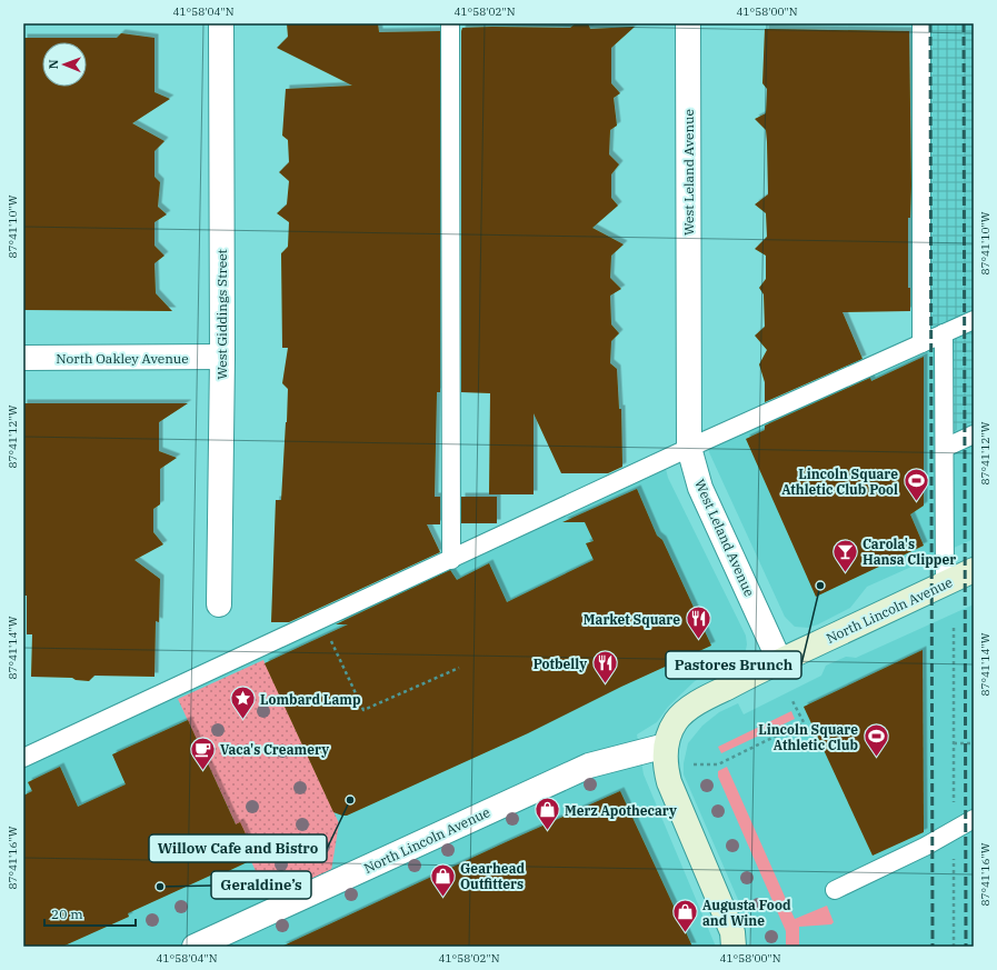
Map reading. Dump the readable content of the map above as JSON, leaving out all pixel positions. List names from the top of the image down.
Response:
{
  "streets": {
    "main road": ["North Lincoln Avenue"],
    "street": ["West Leland Avenue", "West Giddings Street", "North Oakley Avenue"]
  },
  "crossings": [
    ["West Leland Avenue", "North Lincoln Avenue"],
    ["West Giddings Street", "North Oakley Avenue"]
  ],
  "places": {
    "sports": ["Lincoln Square Athletic Club Pool", "Lincoln Square Athletic Club"],
    "bar": ["Carola's Hansa Clipper"],
    "other": ["Pastores Brunch", "Willow Cafe and Bistro", "Geraldine’s"],
    "restaurant": ["Market Square", "Potbelly"],
    "place": ["Lombard Lamp"],
    "cafe": ["Vaca's Creamery"],
    "shop": ["Merz Apothecary", "Gearhead Outfitters", "Augusta Food and Wine"]
  },
  "scale_bar": "20 m",
  "north": "left",
  "coordinates": [
    "41°58'04\"N",
    "41°58'02\"N",
    "41°58'00\"N",
    "87°41'10\"W",
    "87°41'12\"W",
    "87°41'14\"W",
    "87°41'16\"W"
  ]
}
